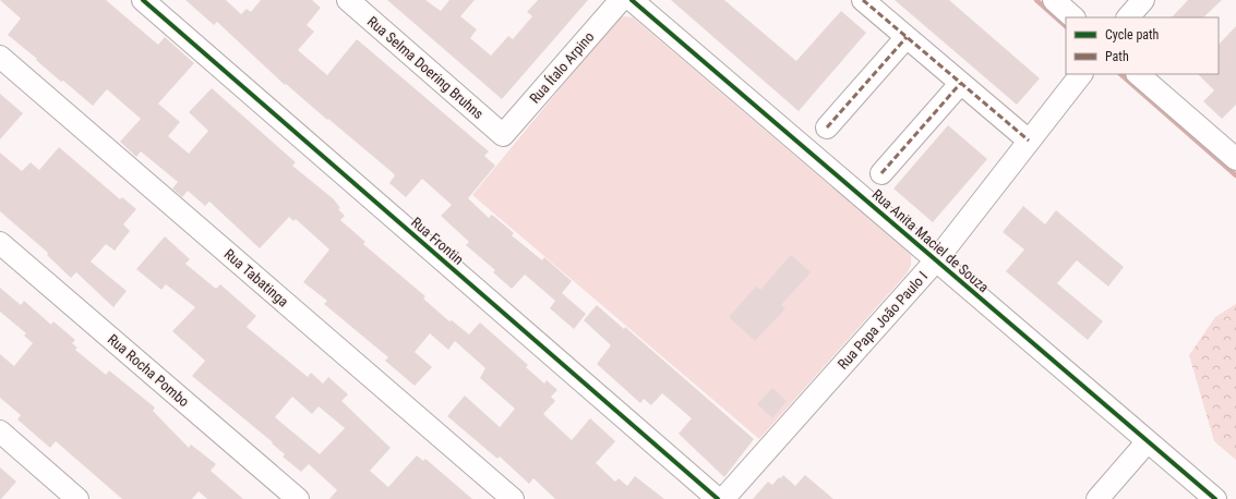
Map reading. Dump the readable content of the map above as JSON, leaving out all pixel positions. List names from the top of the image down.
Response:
{
  "streets": {
    "street": [
      "Rua Selma Doering Bruhns",
      "Rua Ítalo Arpino",
      "Rua Frontin",
      "Rua Anita Maciel de Souza",
      "Rua Tabatinga",
      "Rua Papa João Paulo I",
      "Rua Rocha Pombo"
    ]
  },
  "crossings": [
    ["Rua Selma Doering Bruhns", "Rua Ítalo Arpino"],
    ["Rua Anita Maciel de Souza", "Rua Papa João Paulo I"]
  ],
  "legend": ["Cycle path", "Path"]
}
